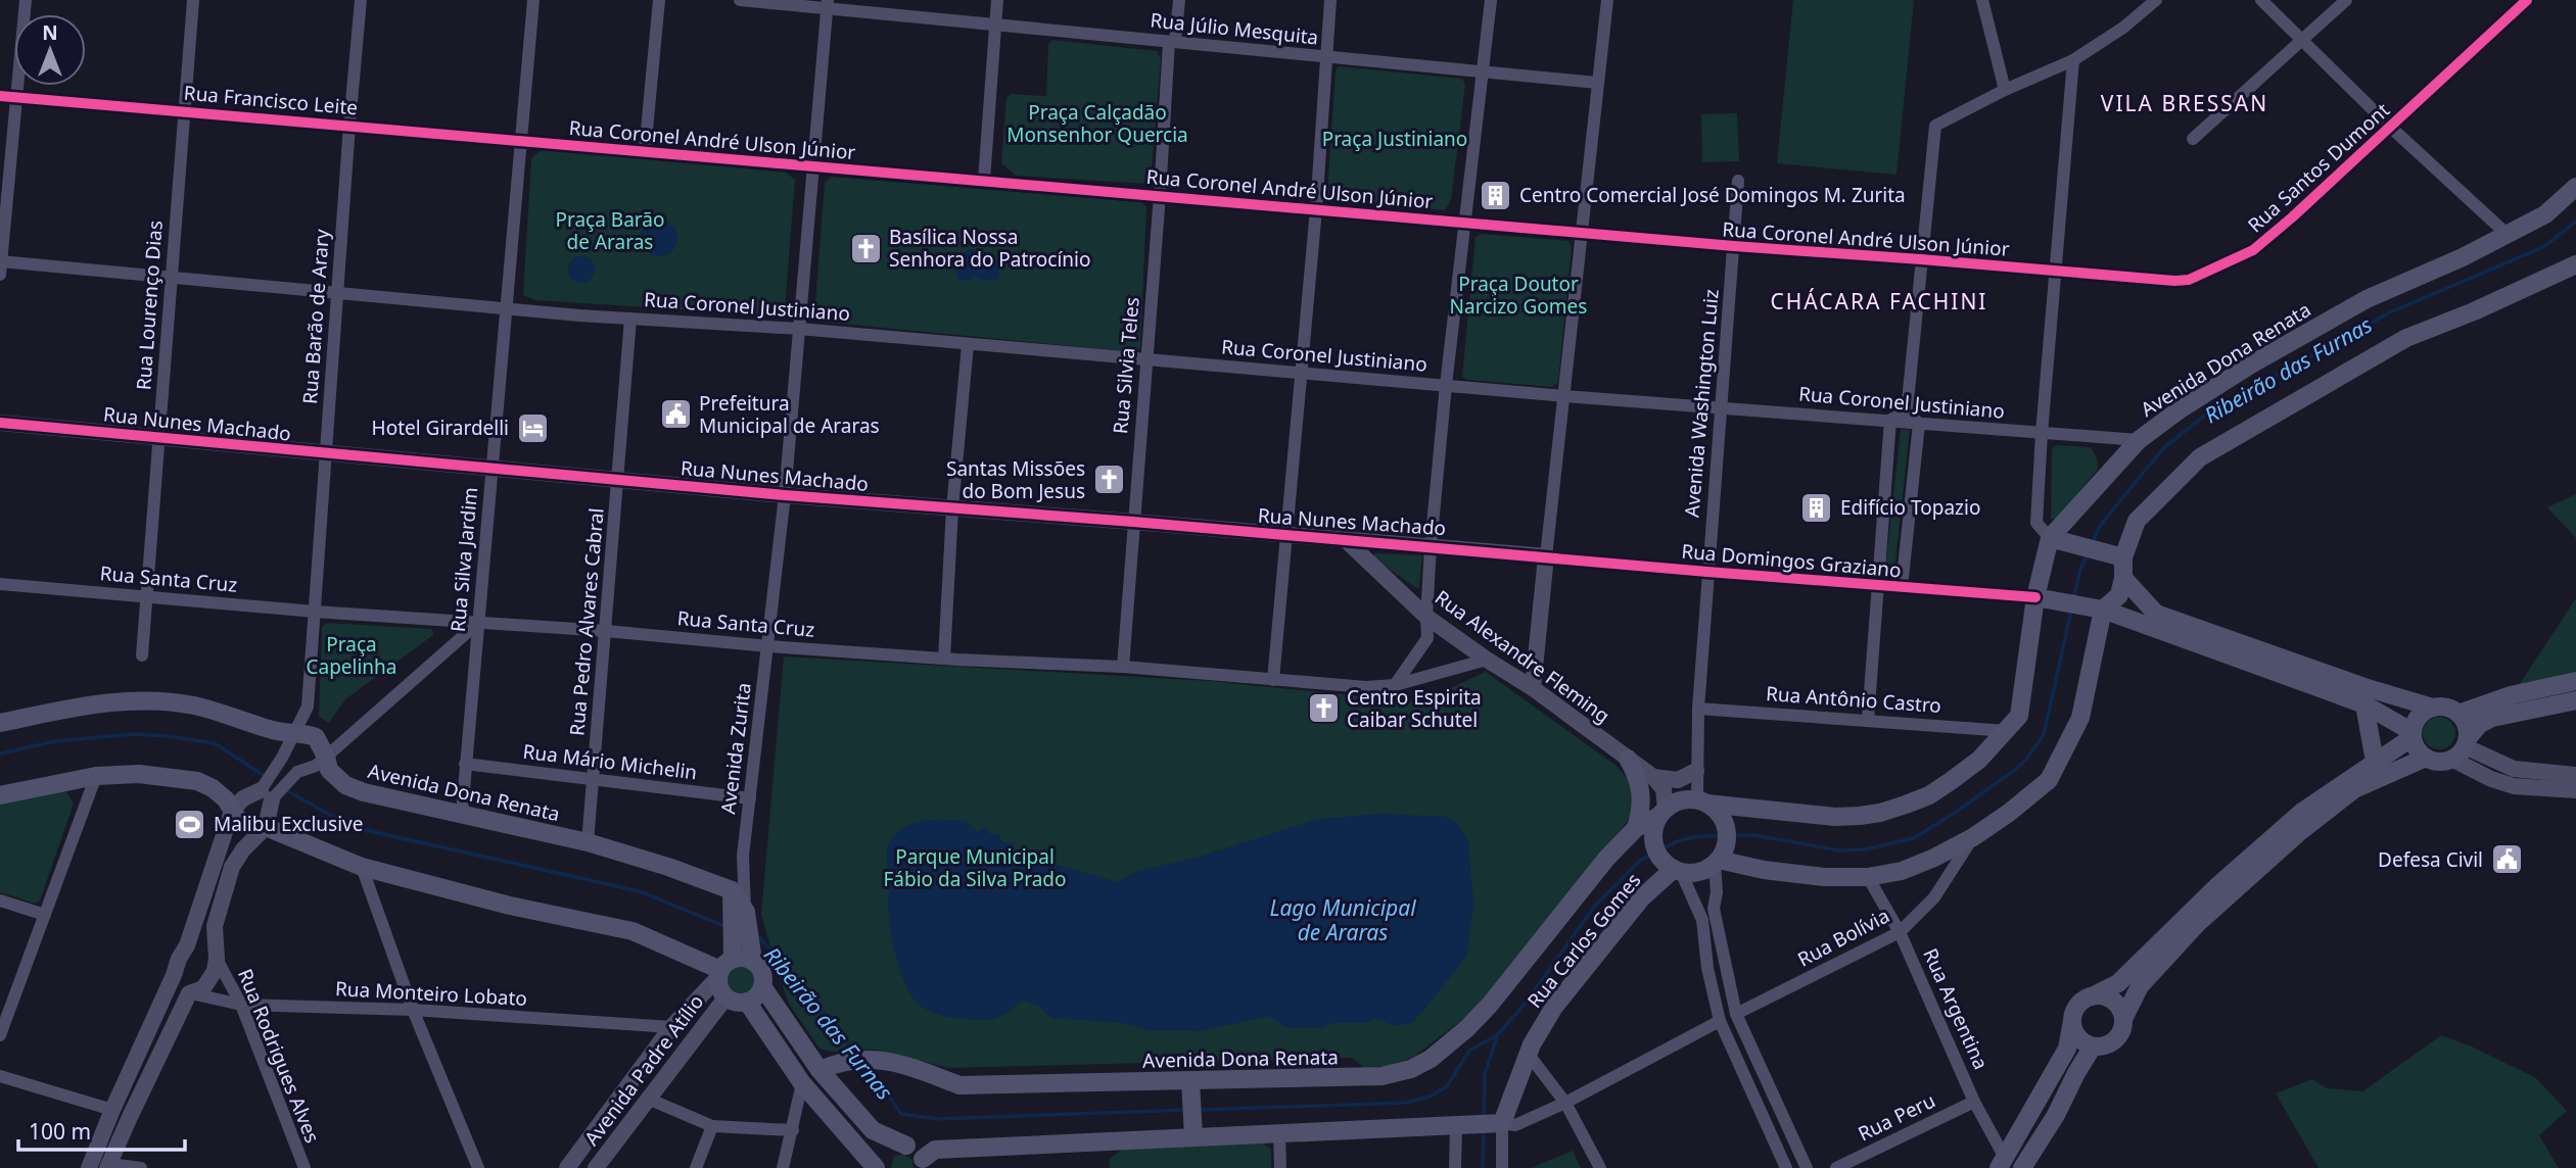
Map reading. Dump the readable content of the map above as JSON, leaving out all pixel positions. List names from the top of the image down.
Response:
{
  "streets": {
    "main road": ["Avenida Dona Renata", "Rua Domingos Graziano", "Rua Carlos Gomes"],
    "street": [
      "Rua Júlio Mesquita",
      "Rua Francisco Leite",
      "Rua Coronel André Ulson Júnior",
      "Rua Santos Dumont",
      "Rua Lourenço Dias",
      "Rua Coronel Justiniano",
      "Rua Barão de Arary",
      "Rua Silvia Teles",
      "Avenida Washington Luiz",
      "Rua Nunes Machado",
      "Rua Silva Jardim",
      "Rua Santa Cruz",
      "Rua Pedro Alvares Cabral",
      "Rua Alexandre Fleming",
      "Rua Antônio Castro",
      "Avenida Zurita",
      "Rua Mário Michelin",
      "Rua Bolívia",
      "Rua Monteiro Lobato",
      "Rua Argentina",
      "Rua Rodrigues Alves",
      "Avenida Padre Atílio",
      "Rua Peru"
    ]
  },
  "crossings": [
    ["Rua Júlio Mesquita", "Rua Silvia Teles"],
    ["Rua Júlio Mesquita", "Avenida Zurita"],
    ["Rua Francisco Leite", "Rua Coronel André Ulson Júnior"],
    ["Rua Francisco Leite", "Rua Lourenço Dias"],
    ["Rua Francisco Leite", "Rua Barão de Arary"],
    ["Rua Coronel André Ulson Júnior", "Rua Santos Dumont"],
    ["Rua Coronel André Ulson Júnior", "Rua Silvia Teles"],
    ["Rua Coronel André Ulson Júnior", "Avenida Washington Luiz"],
    ["Rua Coronel André Ulson Júnior", "Avenida Zurita"],
    ["Rua Lourenço Dias", "Rua Coronel Justiniano"],
    ["Rua Lourenço Dias", "Rua Nunes Machado"],
    ["Rua Lourenço Dias", "Rua Santa Cruz"],
    ["Rua Coronel Justiniano", "Rua Barão de Arary"],
    ["Rua Coronel Justiniano", "Avenida Dona Renata"],
    ["Rua Coronel Justiniano", "Rua Silvia Teles"],
    ["Rua Coronel Justiniano", "Avenida Washington Luiz"],
    ["Rua Coronel Justiniano", "Rua Silva Jardim"],
    ["Rua Coronel Justiniano", "Rua Pedro Alvares Cabral"],
    ["Rua Coronel Justiniano", "Avenida Zurita"],
    ["Rua Barão de Arary", "Avenida Dona Renata"],
    ["Rua Barão de Arary", "Rua Nunes Machado"],
    ["Rua Barão de Arary", "Rua Santa Cruz"],
    ["Avenida Dona Renata", "Avenida Washington Luiz"],
    ["Avenida Dona Renata", "Rua Silva Jardim"],
    ["Avenida Dona Renata", "Rua Domingos Graziano"],
    ["Avenida Dona Renata", "Rua Pedro Alvares Cabral"],
    ["Avenida Dona Renata", "Rua Antônio Castro"],
    ["Avenida Dona Renata", "Avenida Zurita"],
    ["Avenida Dona Renata", "Rua Carlos Gomes"],
    ["Rua Silvia Teles", "Rua Nunes Machado"],
    ["Rua Silvia Teles", "Rua Santa Cruz"],
    ["Avenida Washington Luiz", "Rua Domingos Graziano"],
    ["Avenida Washington Luiz", "Rua Antônio Castro"],
    ["Avenida Washington Luiz", "Rua Carlos Gomes"],
    ["Rua Nunes Machado", "Rua Silva Jardim"],
    ["Rua Nunes Machado", "Rua Domingos Graziano"],
    ["Rua Nunes Machado", "Rua Pedro Alvares Cabral"],
    ["Rua Nunes Machado", "Rua Alexandre Fleming"],
    ["Rua Nunes Machado", "Avenida Zurita"],
    ["Rua Silva Jardim", "Rua Santa Cruz"],
    ["Rua Silva Jardim", "Rua Mário Michelin"],
    ["Rua Santa Cruz", "Rua Pedro Alvares Cabral"],
    ["Rua Santa Cruz", "Rua Alexandre Fleming"],
    ["Rua Santa Cruz", "Avenida Zurita"],
    ["Rua Pedro Alvares Cabral", "Rua Mário Michelin"],
    ["Avenida Zurita", "Rua Mário Michelin"],
    ["Rua Bolívia", "Rua Argentina"],
    ["Rua Monteiro Lobato", "Rua Rodrigues Alves"],
    ["Rua Monteiro Lobato", "Avenida Padre Atílio"],
    ["Rua Argentina", "Rua Peru"]
  ],
  "districts": ["VILA BRESSAN", "CHÁCARA FACHINI"],
  "water": ["Ribeirão das Furnas", "Lago Municipal de Araras"],
  "parks": [
    "Praça Calçadão Monsenhor Quercia",
    "Praça Justiniano",
    "Praça Barão de Araras",
    "Praça Doutor Narcizo Gomes",
    "Praça Capelinha",
    "Parque Municipal Fábio da Silva Prado"
  ],
  "places": {
    "building": ["Centro Comercial José Domingos M. Zurita", "Edifício Topazio"],
    "church": ["Basílica Nossa Senhora do Patrocínio", "Santas Missões do Bom Jesus", "Centro Espirita Caibar Schutel"],
    "public building": ["Prefeitura Municipal de Araras", "Defesa Civil"],
    "hotel": ["Hotel Girardelli"],
    "sports": ["Malibu Exclusive"]
  },
  "scale_bar": "100 m",
  "north": "top"
}
